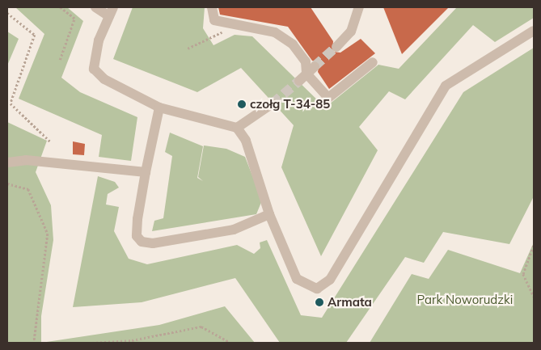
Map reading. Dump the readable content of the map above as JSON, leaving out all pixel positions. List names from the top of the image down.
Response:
{
  "parks": ["Park Noworudzki"],
  "places": ["czołg T-34-85", "Armata"]
}
